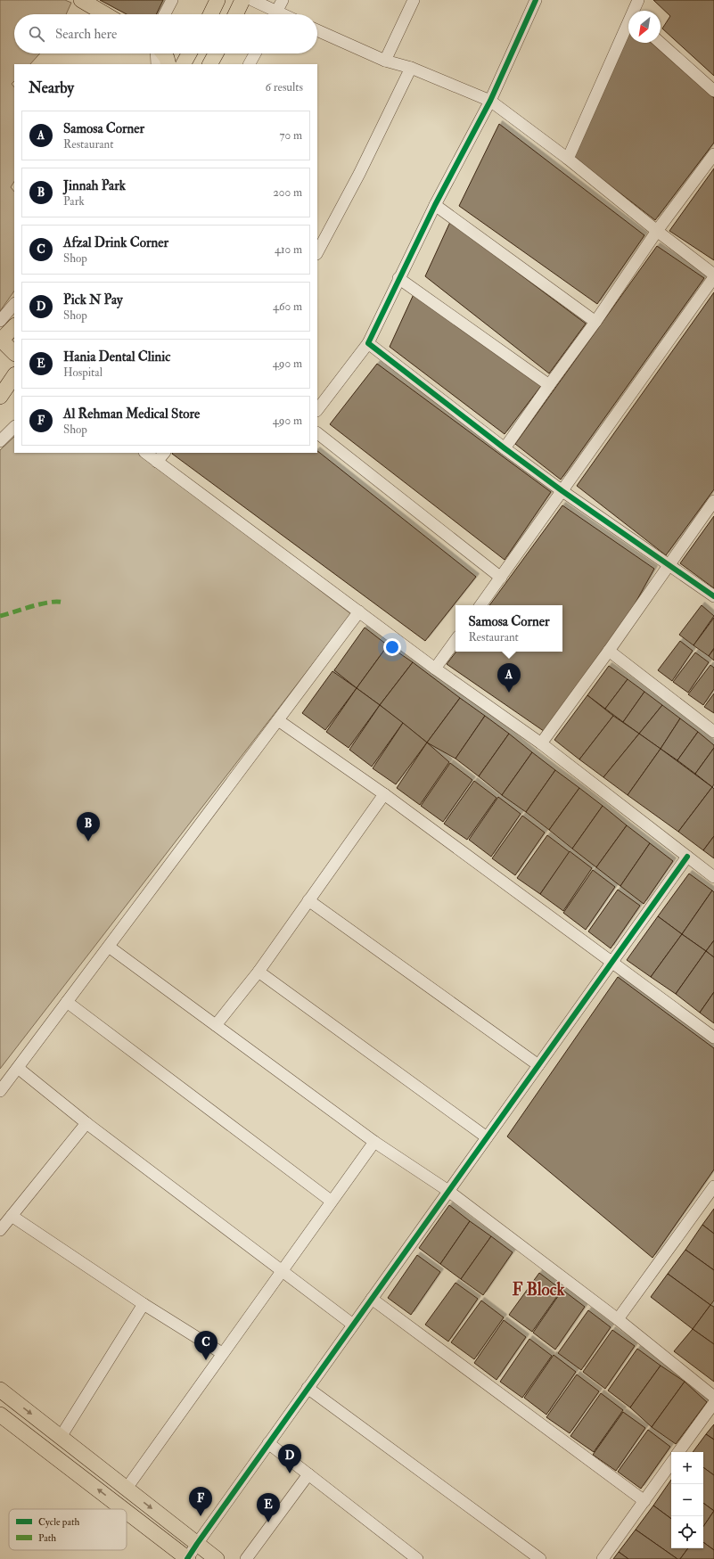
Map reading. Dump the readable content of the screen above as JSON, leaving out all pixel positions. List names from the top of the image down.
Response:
{
  "districts": ["F Block"],
  "legend": ["Cycle path", "Path"],
  "north": "bottom left",
  "page": {
    "search": "Search here",
    "heading": ["Nearby", "6 results"],
    "list": [
      {
        "mark": "A",
        "name": "Samosa Corner",
        "note": "Restaurant",
        "value": "70 m"
      },
      {
        "mark": "B",
        "name": "Jinnah Park",
        "note": "Park",
        "value": "200 m"
      },
      {
        "mark": "C",
        "name": "Afzal Drink Corner",
        "note": "Shop",
        "value": "410 m"
      },
      {
        "mark": "D",
        "name": "Pick N Pay",
        "note": "Shop",
        "value": "460 m"
      },
      {
        "mark": "E",
        "name": "Hania Dental Clinic",
        "note": "Hospital",
        "value": "490 m"
      },
      {
        "mark": "F",
        "name": "Al Rehman Medical Store",
        "note": "Shop",
        "value": "490 m"
      }
    ],
    "popup": ["Samosa Corner", "Restaurant"],
    "pins": [
      "A",
      "B",
      "C",
      "D",
      "F",
      "E"
    ],
    "map_buttons": ["+", "−"]
  }
}
